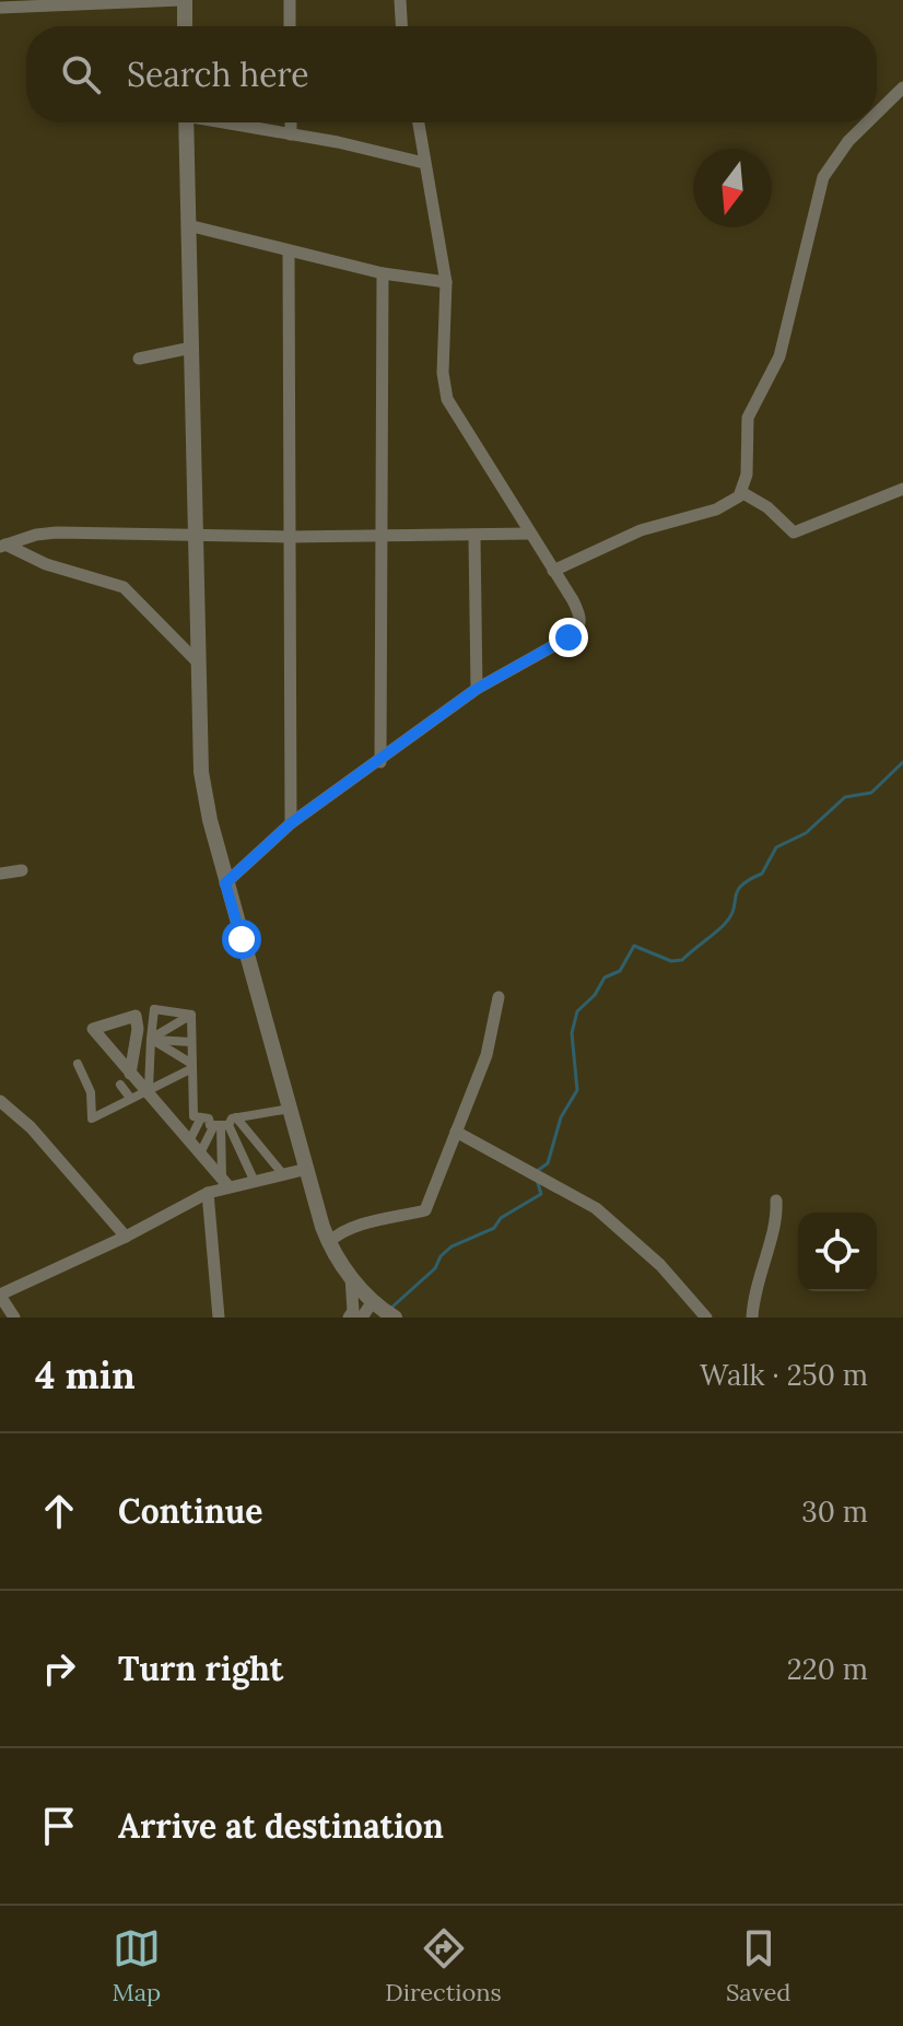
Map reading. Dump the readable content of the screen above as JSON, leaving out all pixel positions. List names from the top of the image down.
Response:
{
  "north": "bottom",
  "page": {
    "search": "Search here",
    "heading": ["4 min", "Walk · 250 m"],
    "list": [
      ["Continue", "30 m"],
      ["Turn right", "220 m"],
      "Arrive at destination"
    ],
    "nav": ["Map", "Directions", "Saved"]
  }
}
